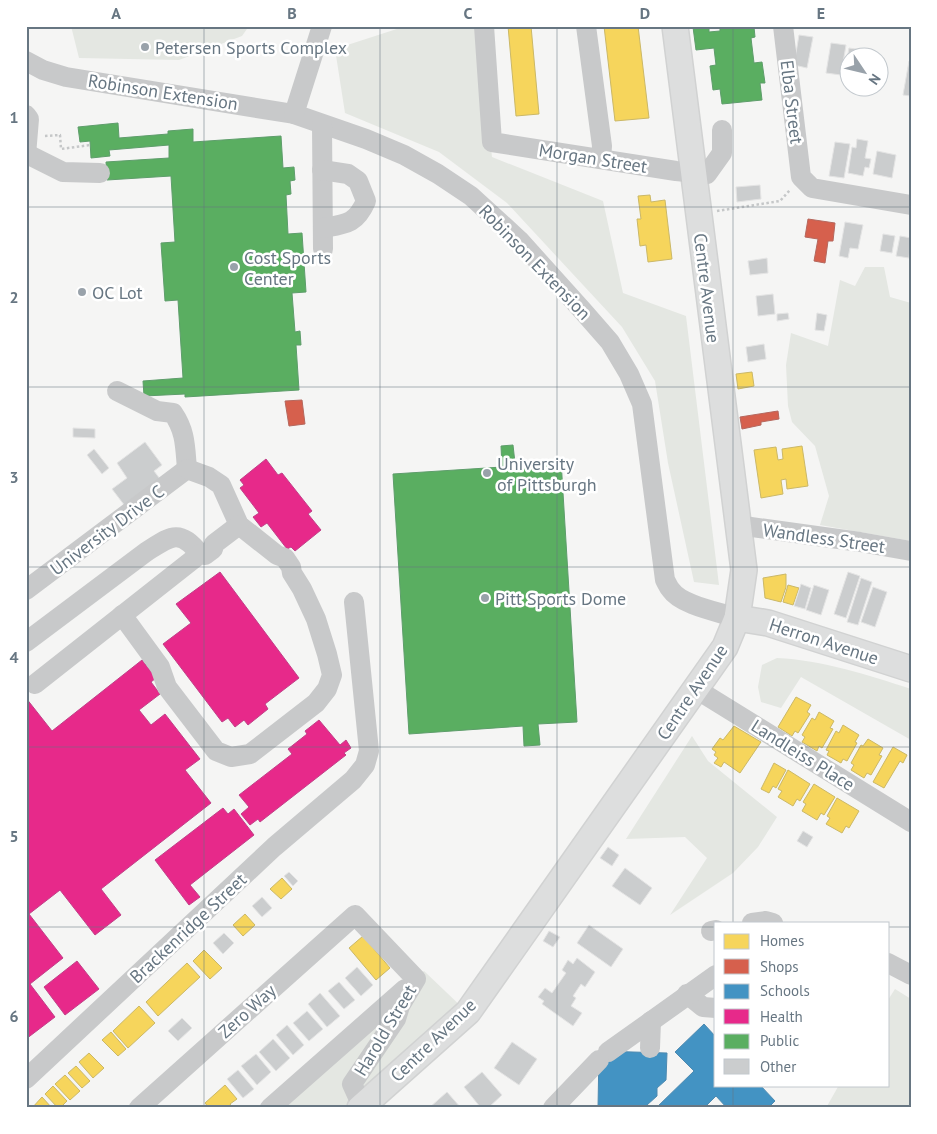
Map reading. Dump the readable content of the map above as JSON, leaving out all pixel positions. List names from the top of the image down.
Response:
{
  "streets": {
    "main road": ["Centre Avenue", "Herron Avenue"],
    "street": [
      "Robinson Extension",
      "Elba Street",
      "Morgan Street",
      "University Drive C",
      "Wandless Street",
      "Landleiss Place",
      "Brackenridge Street",
      "Zero Way",
      "Harold Street"
    ]
  },
  "crossings": [
    ["Robinson Extension", "Centre Avenue"],
    ["Robinson Extension", "Herron Avenue"],
    ["Morgan Street", "Centre Avenue"],
    ["Centre Avenue", "Wandless Street"],
    ["Centre Avenue", "Herron Avenue"],
    ["Centre Avenue", "Landleiss Place"],
    ["Centre Avenue", "Harold Street"],
    ["Zero Way", "Harold Street"]
  ],
  "places": [
    "Petersen Sports Complex",
    "Cost Sports Center",
    "OC Lot",
    "University of Pittsburgh",
    "Pitt Sports Dome"
  ],
  "legend": [
    "Homes",
    "Shops",
    "Schools",
    "Health",
    "Public",
    "Other"
  ],
  "north": "bottom right",
  "grid": {
    "columns": [
      "A",
      "B",
      "C",
      "D",
      "E"
    ],
    "rows": [
      "1",
      "2",
      "3",
      "4",
      "5",
      "6"
    ]
  }
}
